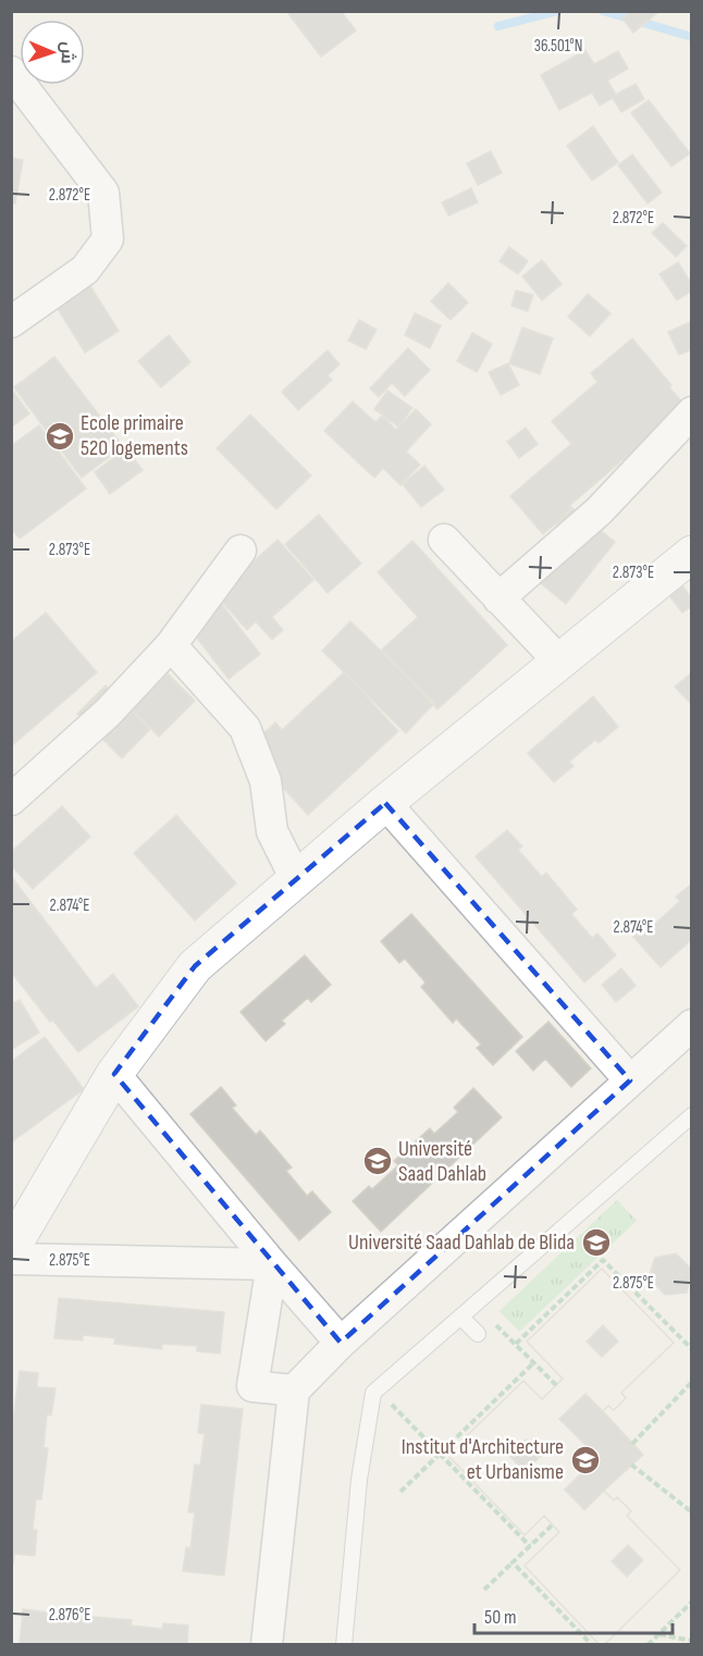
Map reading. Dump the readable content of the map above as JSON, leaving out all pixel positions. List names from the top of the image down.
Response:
{
  "places": {
    "school or university": [
      "Ecole primaire 520 logements",
      "Université Saad Dahlab",
      "Université Saad Dahlab de Blida",
      "Institut d'Architecture et Urbanisme"
    ]
  },
  "scale_bar": "50 m",
  "north": "right",
  "coordinates": [
    "36.501°N",
    "2.872°E",
    "2.873°E",
    "2.874°E",
    "2.875°E",
    "2.876°E"
  ]
}
